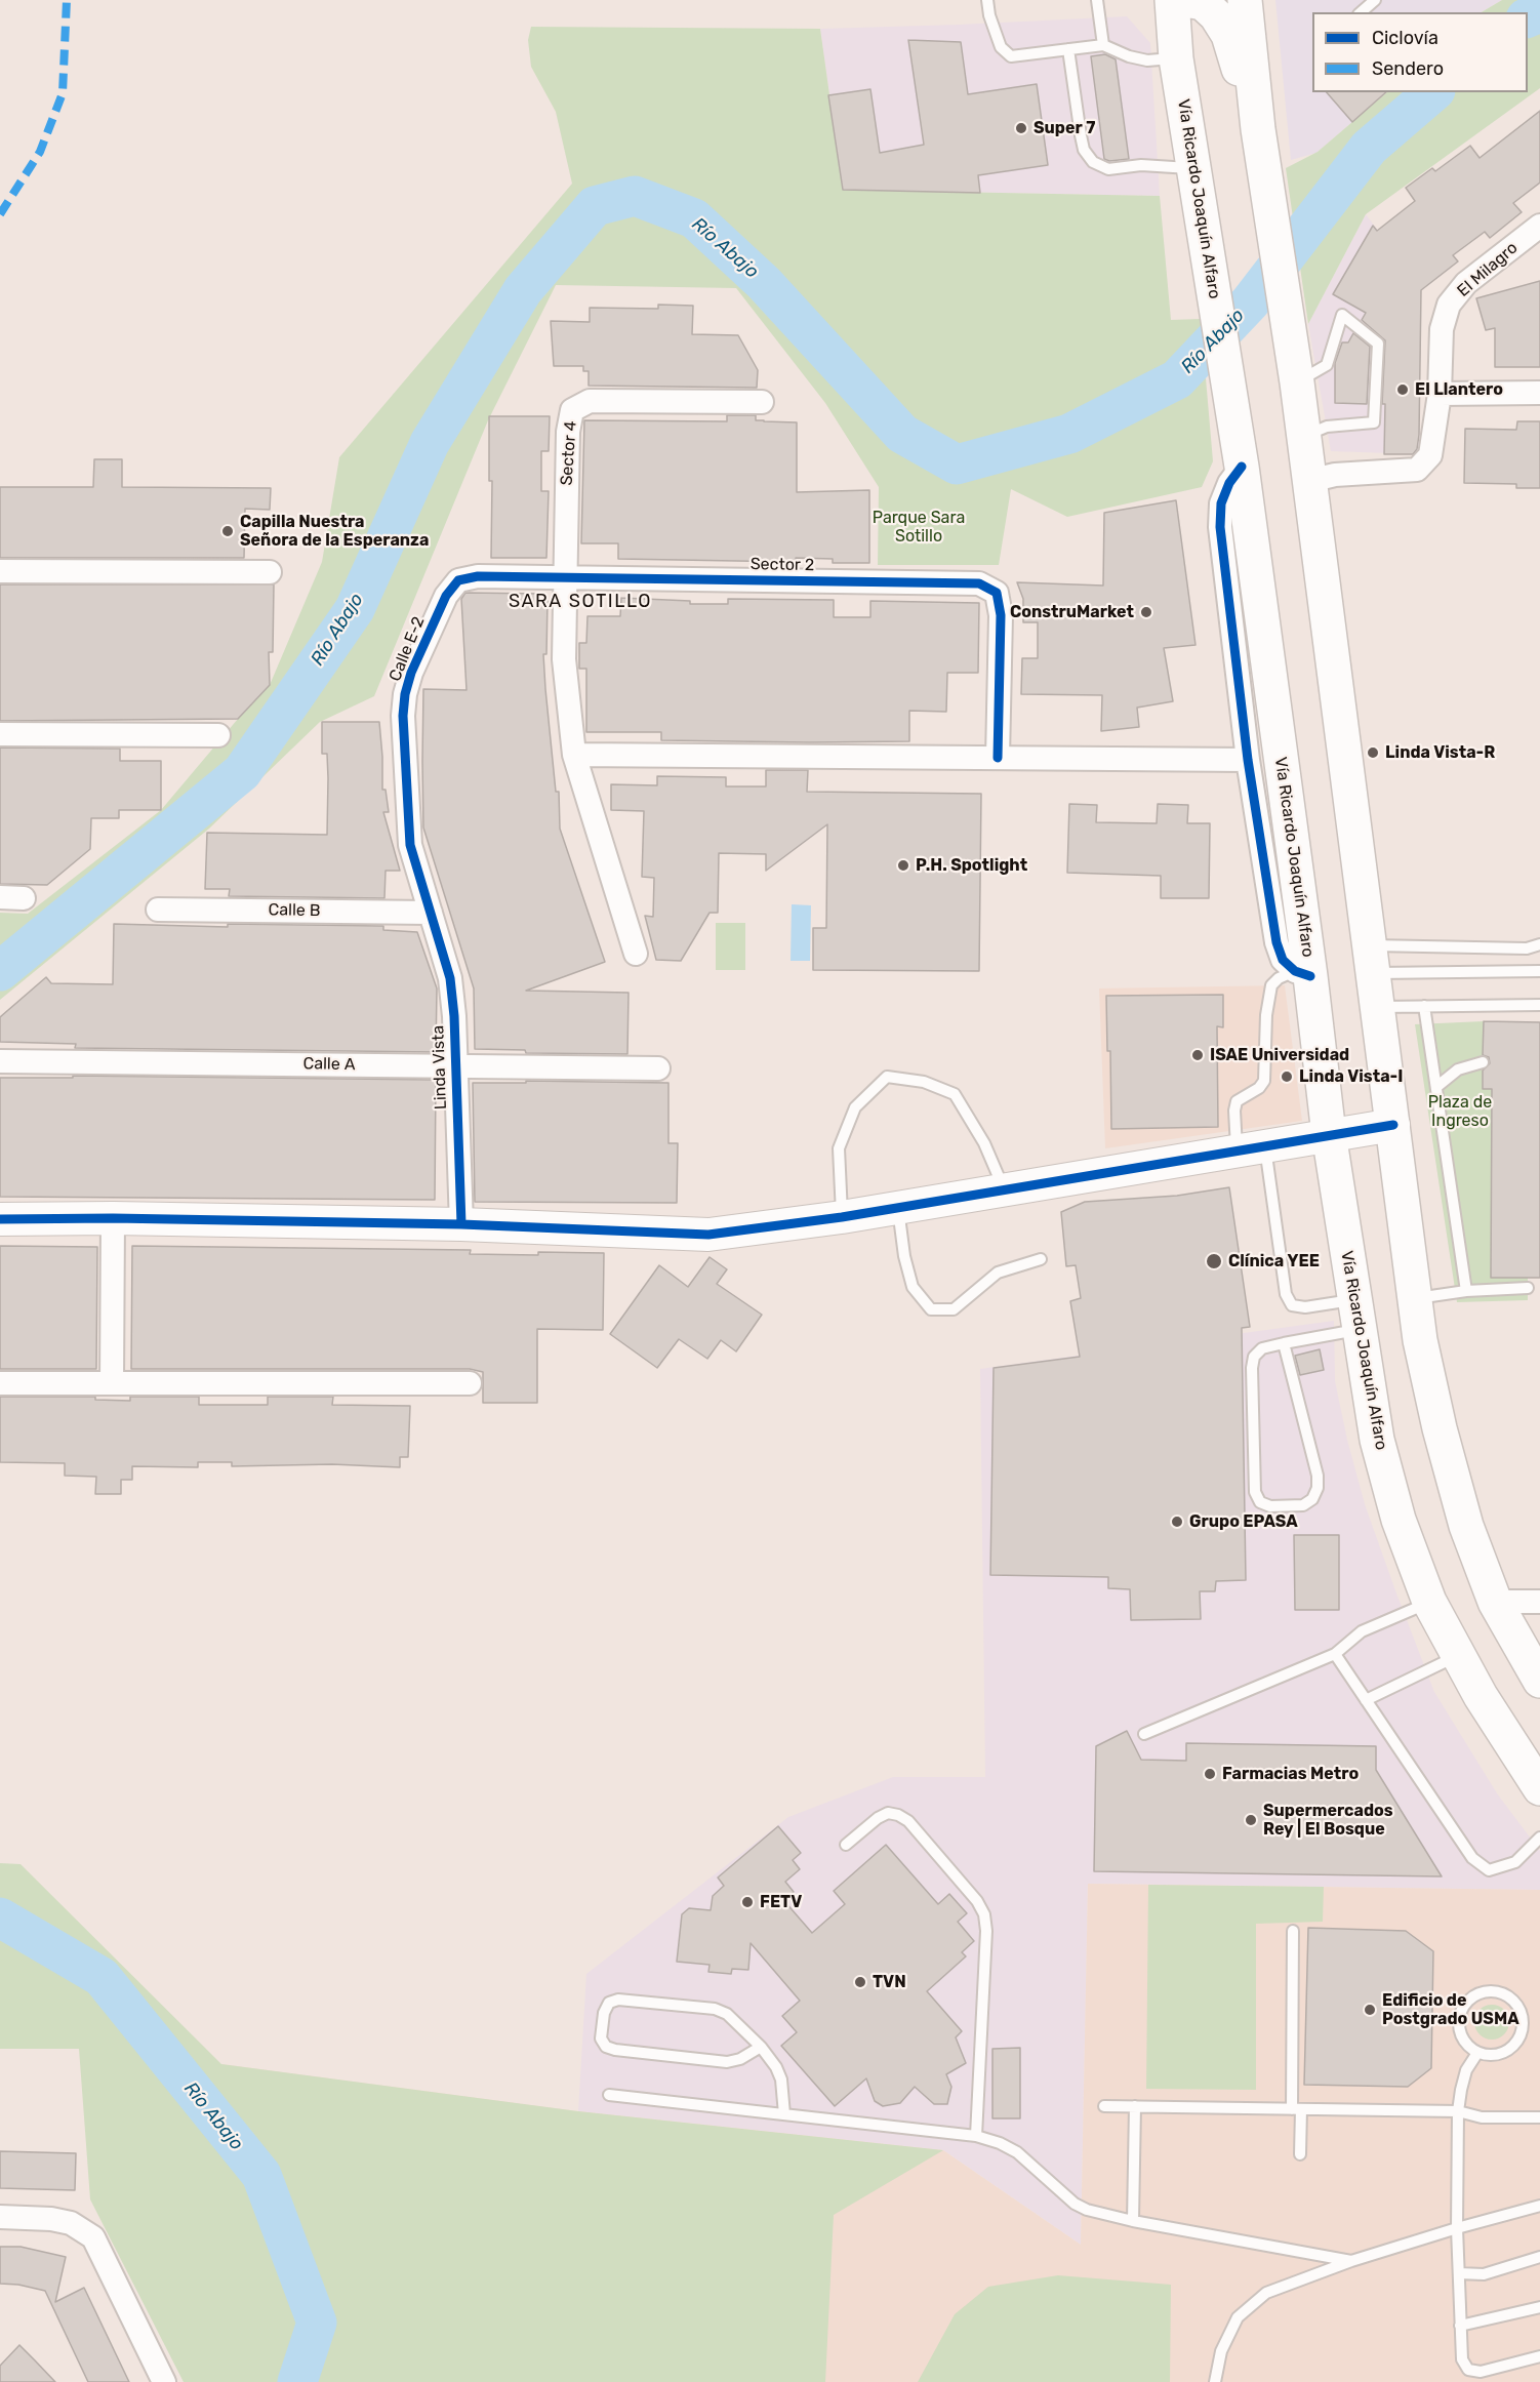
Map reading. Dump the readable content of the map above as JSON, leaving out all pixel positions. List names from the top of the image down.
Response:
{
  "streets": {
    "main road": ["Vía Ricardo Joaquín Alfaro"],
    "street": [
      "El Milagro",
      "Sector 4",
      "Sector 2",
      "Calle E-2",
      "Calle B",
      "Calle A",
      "Linda Vista"
    ]
  },
  "crossings": [
    ["Sector 4", "Sector 2"],
    ["Sector 4", "Calle E-2"],
    ["Sector 2", "Calle E-2"],
    ["Calle E-2", "Calle B"],
    ["Calle E-2", "Linda Vista"],
    ["Calle B", "Linda Vista"],
    ["Calle A", "Linda Vista"]
  ],
  "districts": ["SARA SOTILLO"],
  "water": ["Río Abajo"],
  "parks": ["Parque Sara Sotillo", "Plaza de Ingreso"],
  "places": [
    "Super 7",
    "El Llantero",
    "Capilla Nuestra Señora de la Esperanza",
    "ConstruMarket",
    "Linda Vista-R",
    "P.H. Spotlight",
    "ISAE Universidad",
    "Linda Vista-I",
    "Clínica YEE",
    "Grupo EPASA",
    "Farmacias Metro",
    "Supermercados Rey | El Bosque",
    "FETV",
    "TVN",
    "Edificio de Postgrado USMA"
  ],
  "legend": ["Ciclovía", "Sendero"]
}
